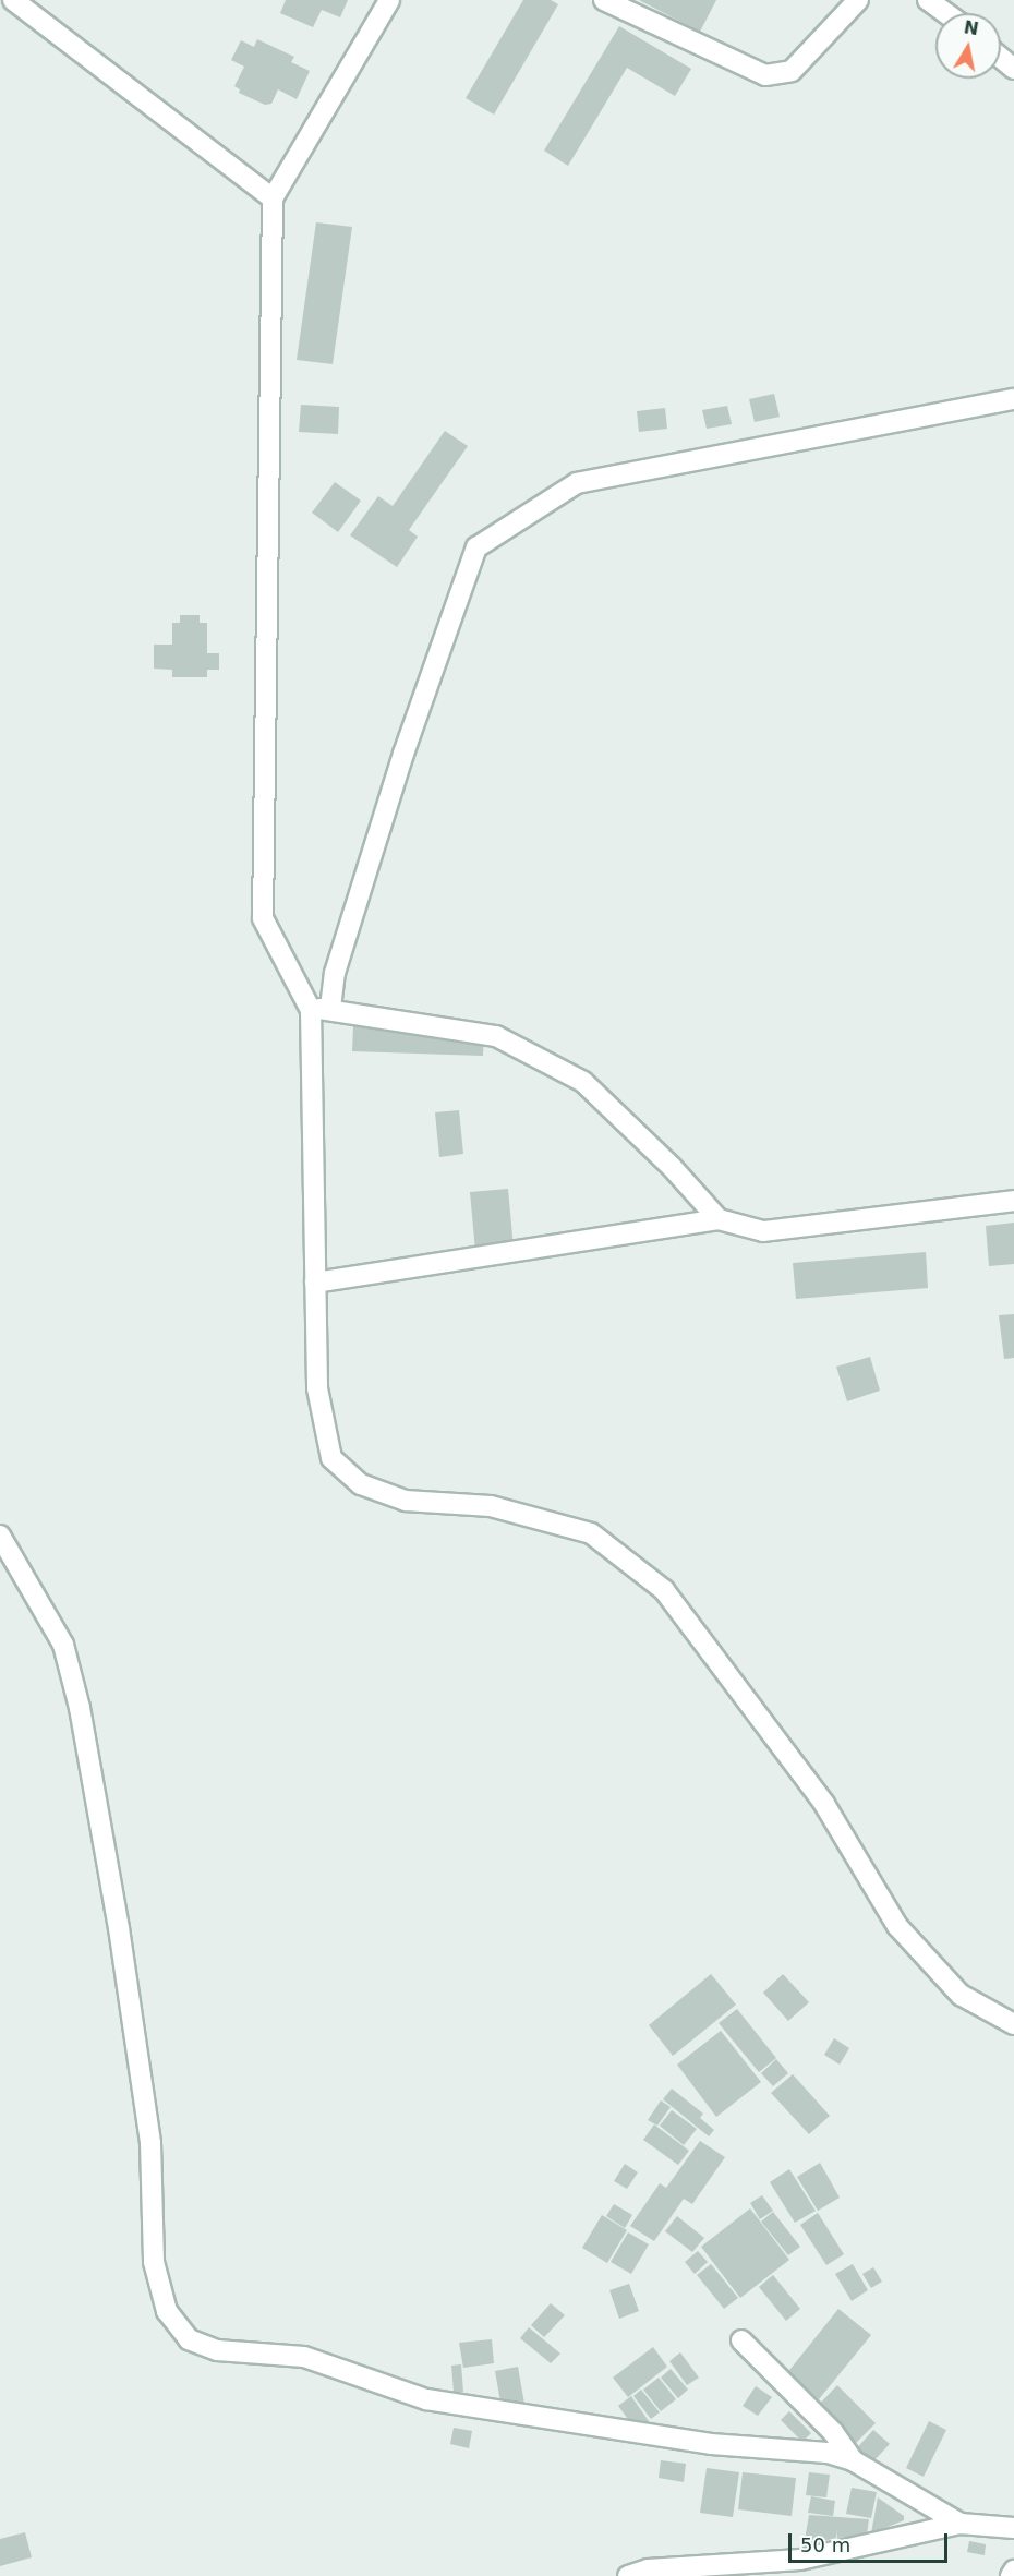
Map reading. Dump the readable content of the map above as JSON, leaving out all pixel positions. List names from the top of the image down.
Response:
{
  "scale_bar": "50 m",
  "north": "top"
}
